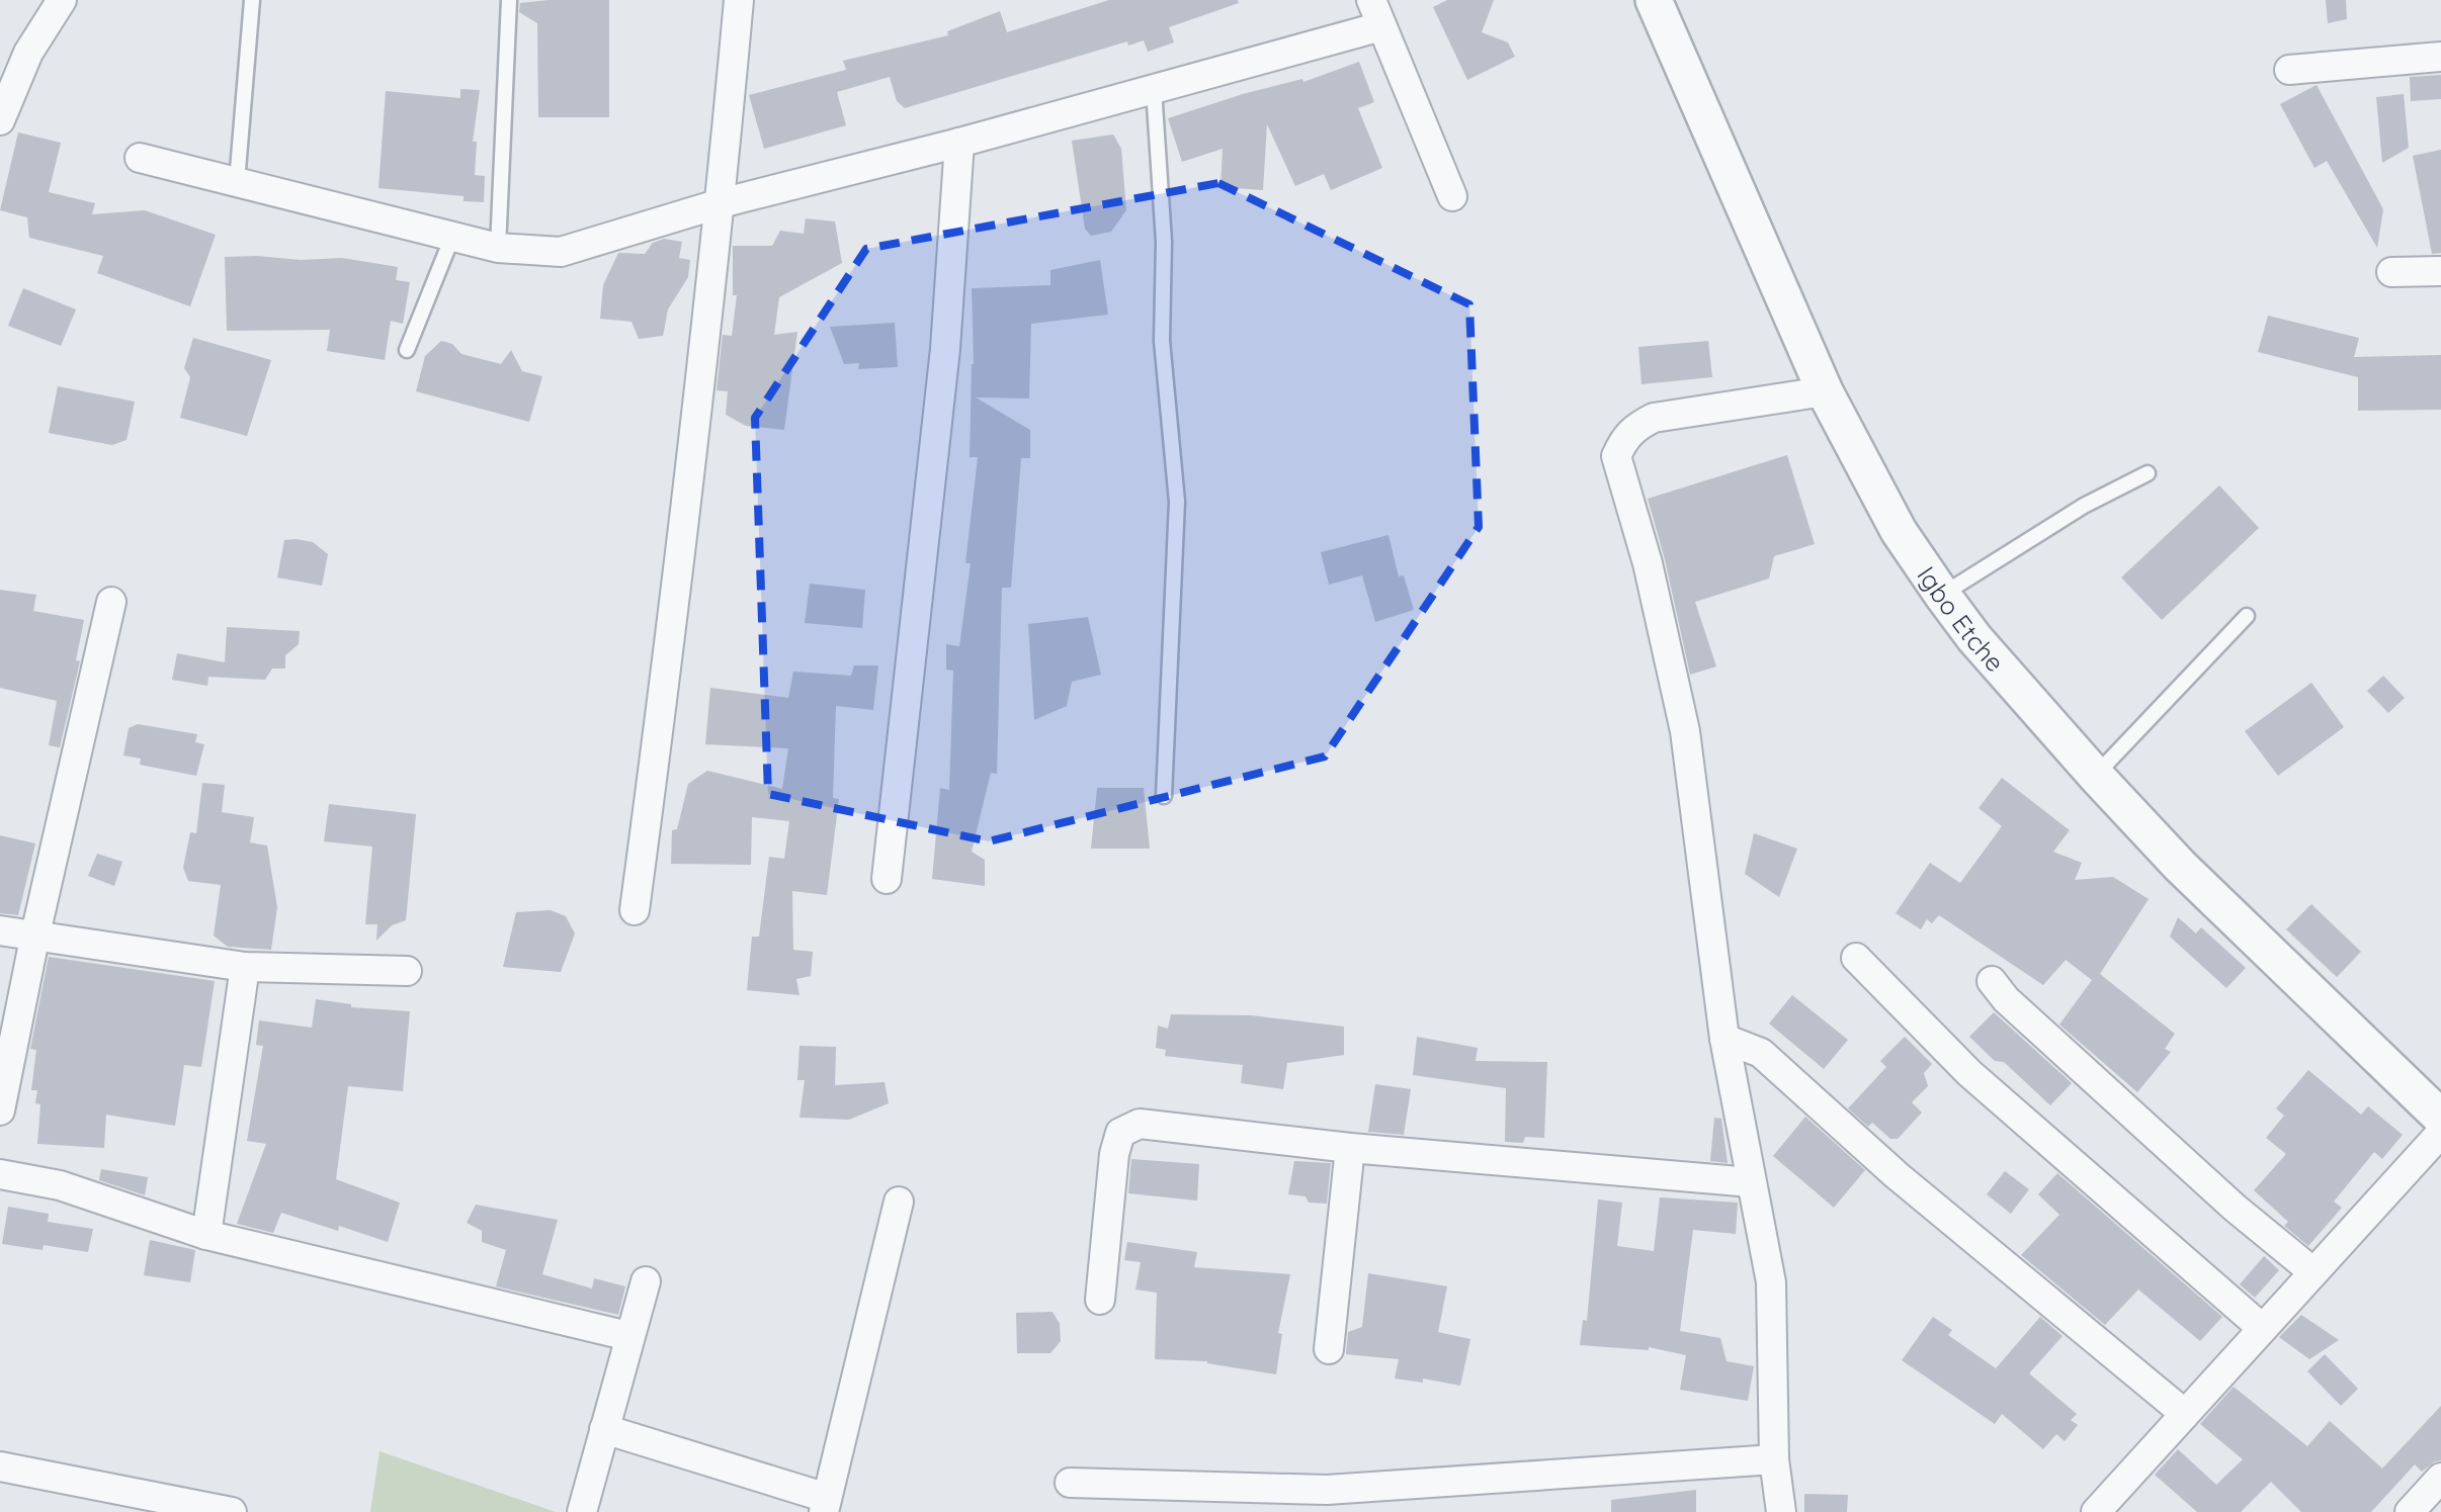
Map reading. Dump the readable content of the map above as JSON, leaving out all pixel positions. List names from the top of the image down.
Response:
{
  "streets": {
    "street": ["Igbo Etche"]
  }
}
